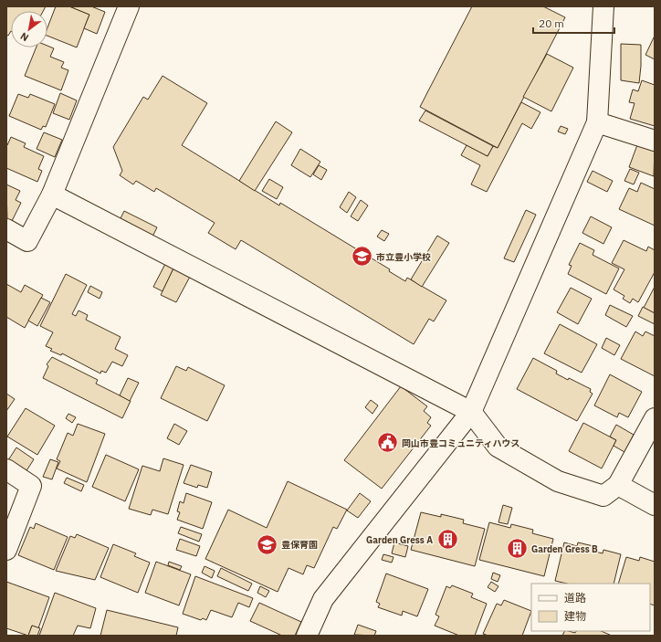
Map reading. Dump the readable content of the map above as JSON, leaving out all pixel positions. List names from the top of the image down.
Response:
{
  "places": {
    "school or university": ["市立豊小学校", "豊保育園"],
    "public building": ["岡山市豊コミュニティハウス"],
    "building": ["Garden Gress A", "Garden Gress B"]
  },
  "legend": ["道路", "建物"],
  "scale_bar": "20 m",
  "north": "bottom left"
}
